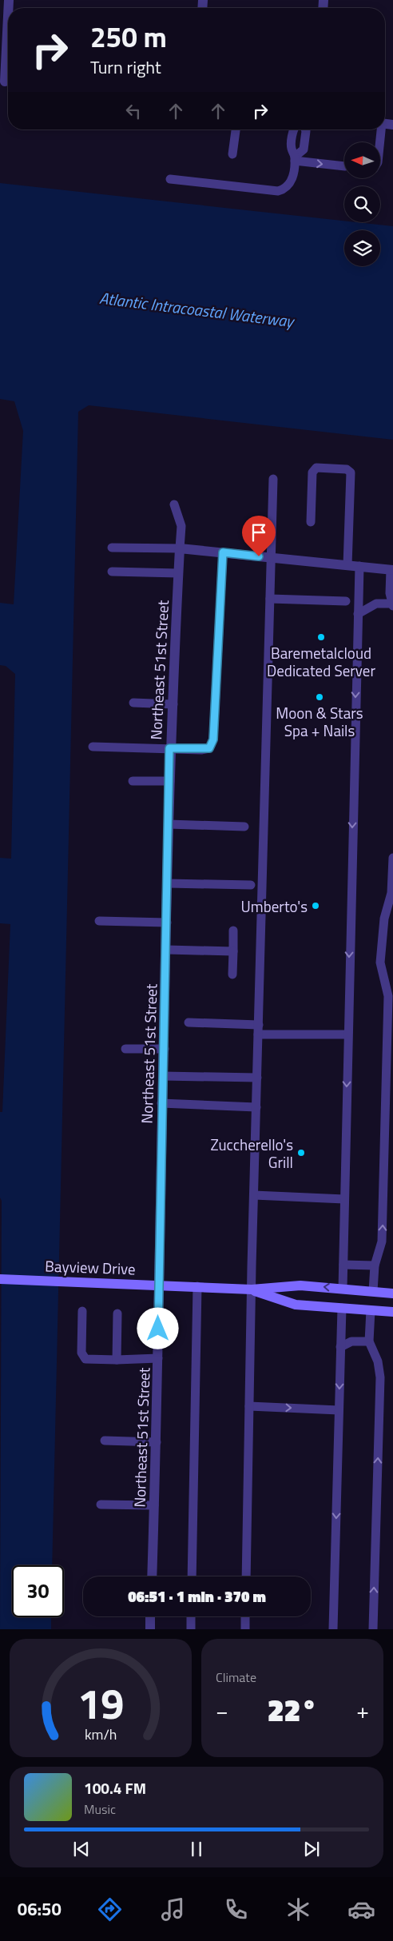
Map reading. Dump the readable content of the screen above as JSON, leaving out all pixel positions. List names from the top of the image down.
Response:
{
  "streets": {
    "street": ["Northeast 51st Street", "Bayview Drive"]
  },
  "crossings": [
    ["Northeast 51st Street", "Bayview Drive"]
  ],
  "water": ["Atlantic Intracoastal Waterway"],
  "places": [
    "Baremetalcloud Dedicated Server",
    "Moon & Stars Spa + Nails",
    "Umberto's",
    "Zuccherello's Grill"
  ],
  "north": "left",
  "page": {
    "turn": ["250 m", "Turn right"],
    "limit": "30",
    "trip": "06:51 · 1 min · 370 m",
    "tile": "Climate",
    "heat": ["−", "22°", "+"],
    "song": ["100.4 FM", "Music"],
    "tabs": "06:50",
    "gauge": ["19", "km/h"]
  }
}
